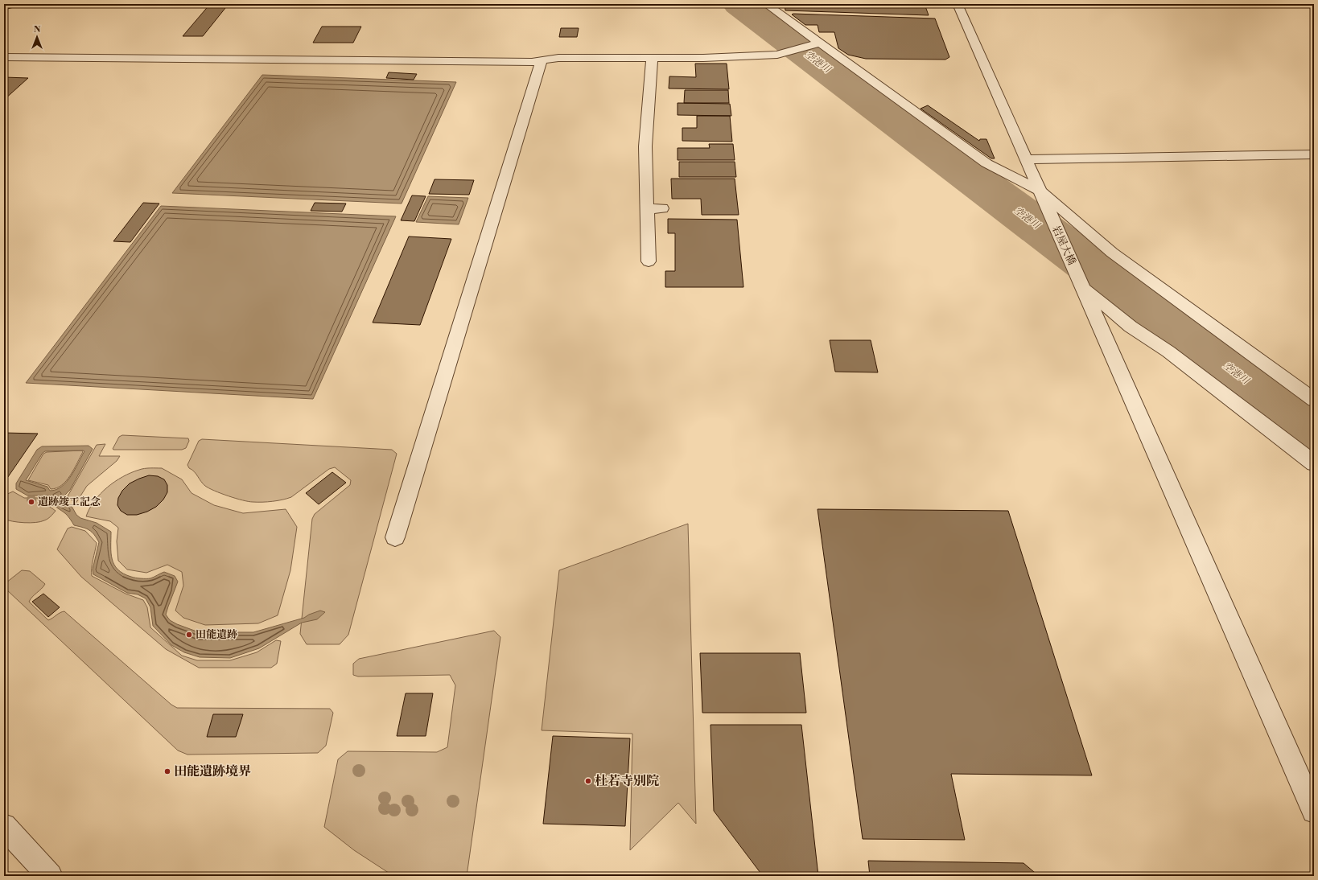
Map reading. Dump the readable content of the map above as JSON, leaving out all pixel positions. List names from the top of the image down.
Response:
{
  "streets": {
    "street": ["岩屋大橋"]
  },
  "water": ["空港川"],
  "places": [
    "遺跡竣工記念",
    "田能遺跡",
    "田能遺跡境界",
    "杜若寺別院"
  ],
  "north": "top"
}
